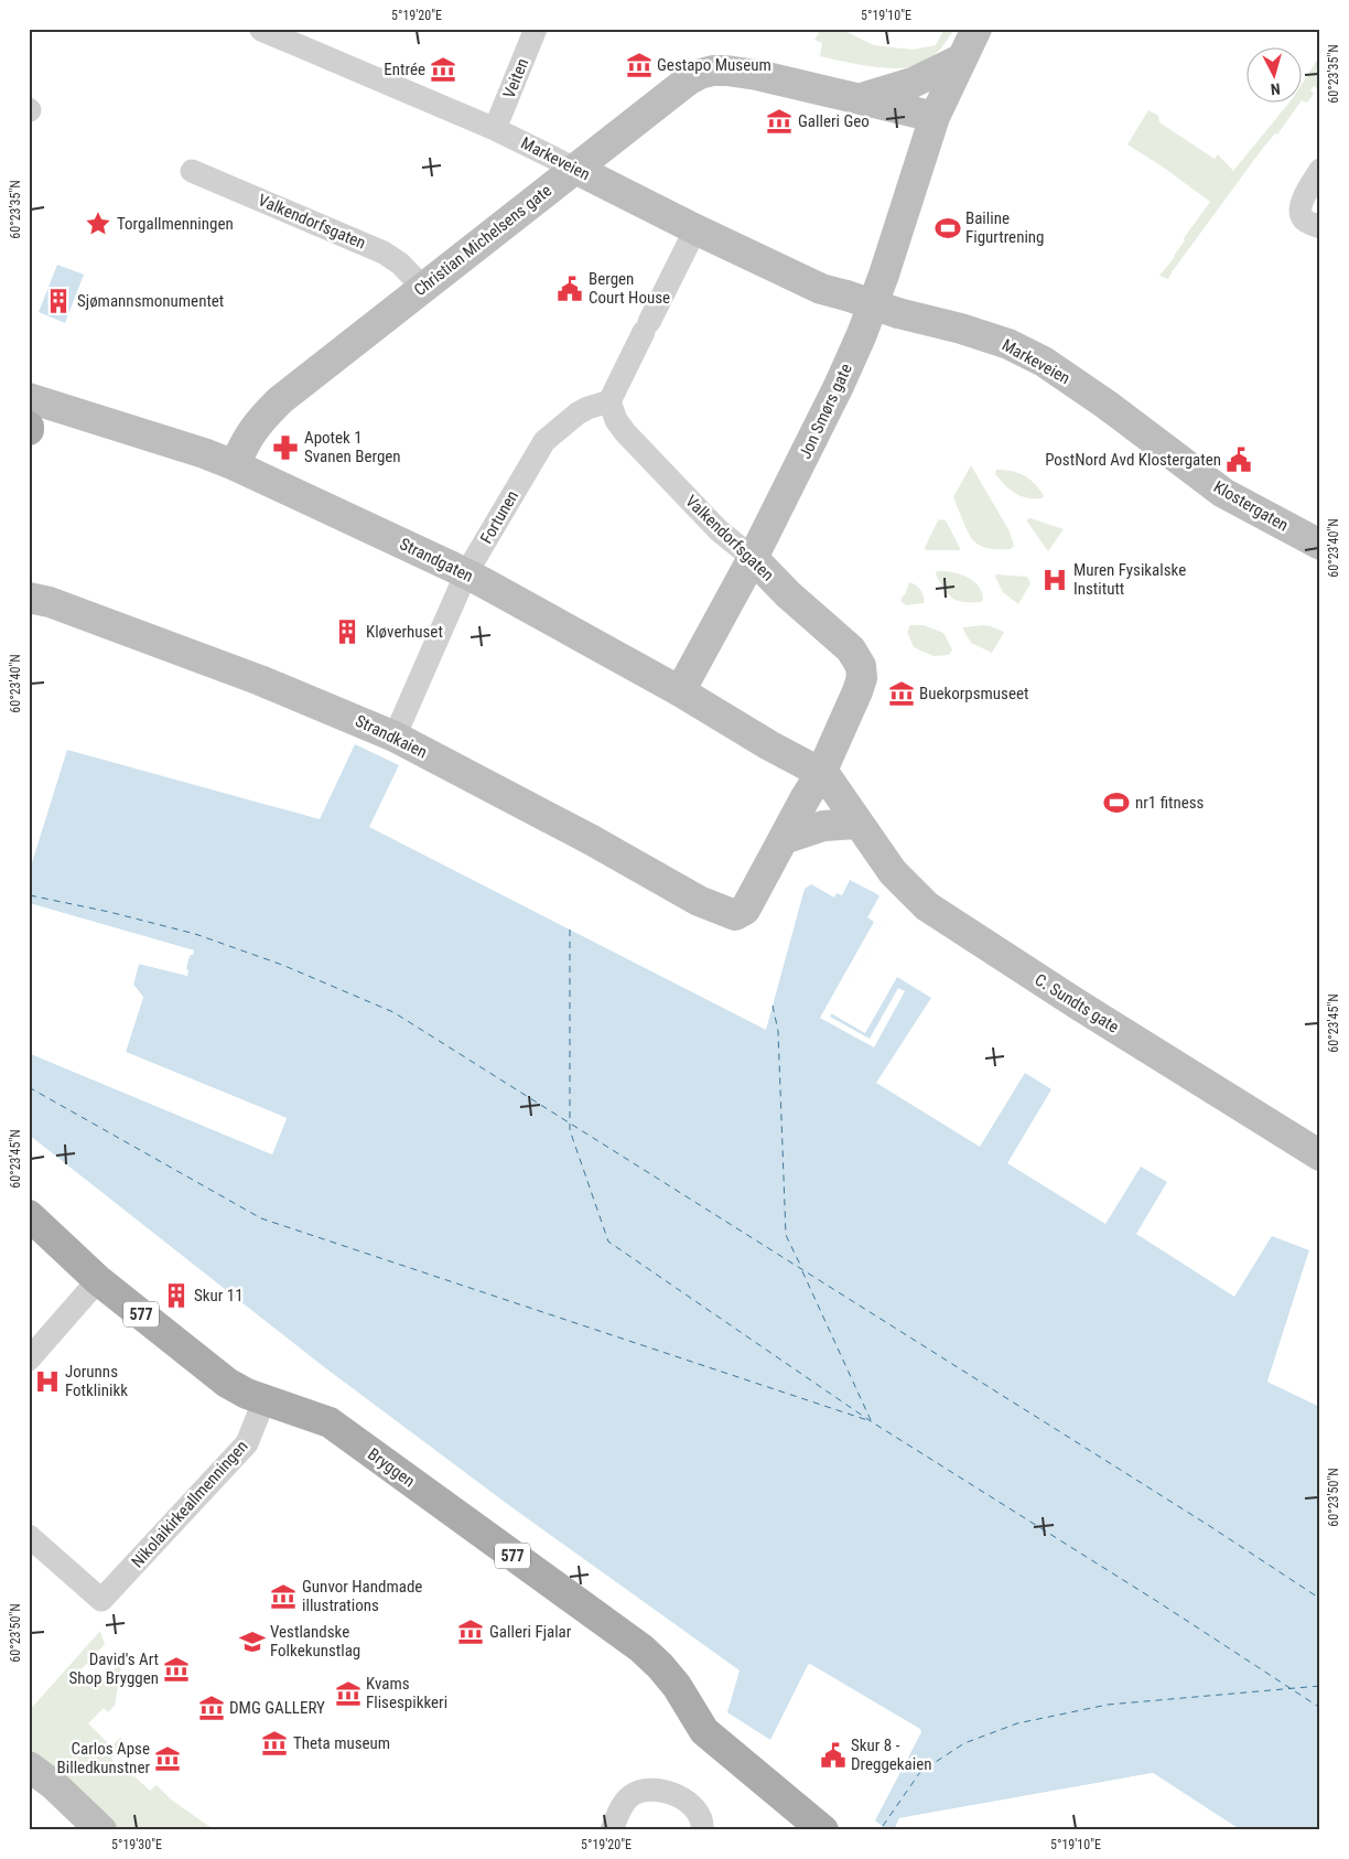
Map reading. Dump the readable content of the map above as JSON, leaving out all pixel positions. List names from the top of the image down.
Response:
{
  "streets": {
    "main road": [
      "Markeveien",
      "Valkendorfsgaten",
      "Christian Michelsens gate",
      "Jon Smørs gate",
      "Klostergaten",
      "Strandgaten",
      "Strandkaien",
      "C. Sundts gate",
      "577",
      "Bryggen"
    ],
    "street": ["Veiten", "Fortunen", "Nikolaikirkeallmenningen"]
  },
  "crossings": [
    ["Veiten", "Markeveien"],
    ["Markeveien", "Christian Michelsens gate"],
    ["Markeveien", "Klostergaten"],
    ["Valkendorfsgaten", "Christian Michelsens gate"],
    ["Valkendorfsgaten", "Jon Smørs gate"],
    ["Valkendorfsgaten", "Fortunen"],
    ["Valkendorfsgaten", "Strandgaten"],
    ["Valkendorfsgaten", "C. Sundts gate"],
    ["Christian Michelsens gate", "Jon Smørs gate"],
    ["Christian Michelsens gate", "Strandgaten"],
    ["Jon Smørs gate", "Strandgaten"],
    ["Fortunen", "Strandgaten"],
    ["Fortunen", "Strandkaien"],
    ["Strandgaten", "C. Sundts gate"],
    ["Bryggen", "Nikolaikirkeallmenningen"]
  ],
  "places": {
    "museum": [
      "Gestapo Museum",
      "Entrée",
      "Galleri Geo",
      "Buekorpsmuseet",
      "Gunvor Handmade illustrations",
      "Galleri Fjalar",
      "David's Art Shop Bryggen",
      "Kvams Flisespikkeri",
      "DMG GALLERY",
      "Theta museum",
      "Carlos Apse Billedkunstner"
    ],
    "place": ["Torgallmenningen"],
    "sports": ["Bailine Figurtrening", "nr1 fitness"],
    "public building": ["Bergen Court House", "PostNord Avd Klostergaten", "Skur 8 - Dreggekaien"],
    "building": ["Sjømannsmonumentet", "Kløverhuset", "Skur 11"],
    "pharmacy": ["Apotek 1 Svanen Bergen"],
    "hospital": ["Muren Fysikalske Institutt", "Jorunns Fotklinikk"],
    "school or university": ["Vestlandske Folkekunstlag"]
  },
  "north": "bottom",
  "coordinates": [
    "5°19'20\"E",
    "5°19'10\"E",
    "60°23'35\"N",
    "60°23'40\"N",
    "60°23'45\"N",
    "60°23'50\"N",
    "5°19'30\"E"
  ]
}
